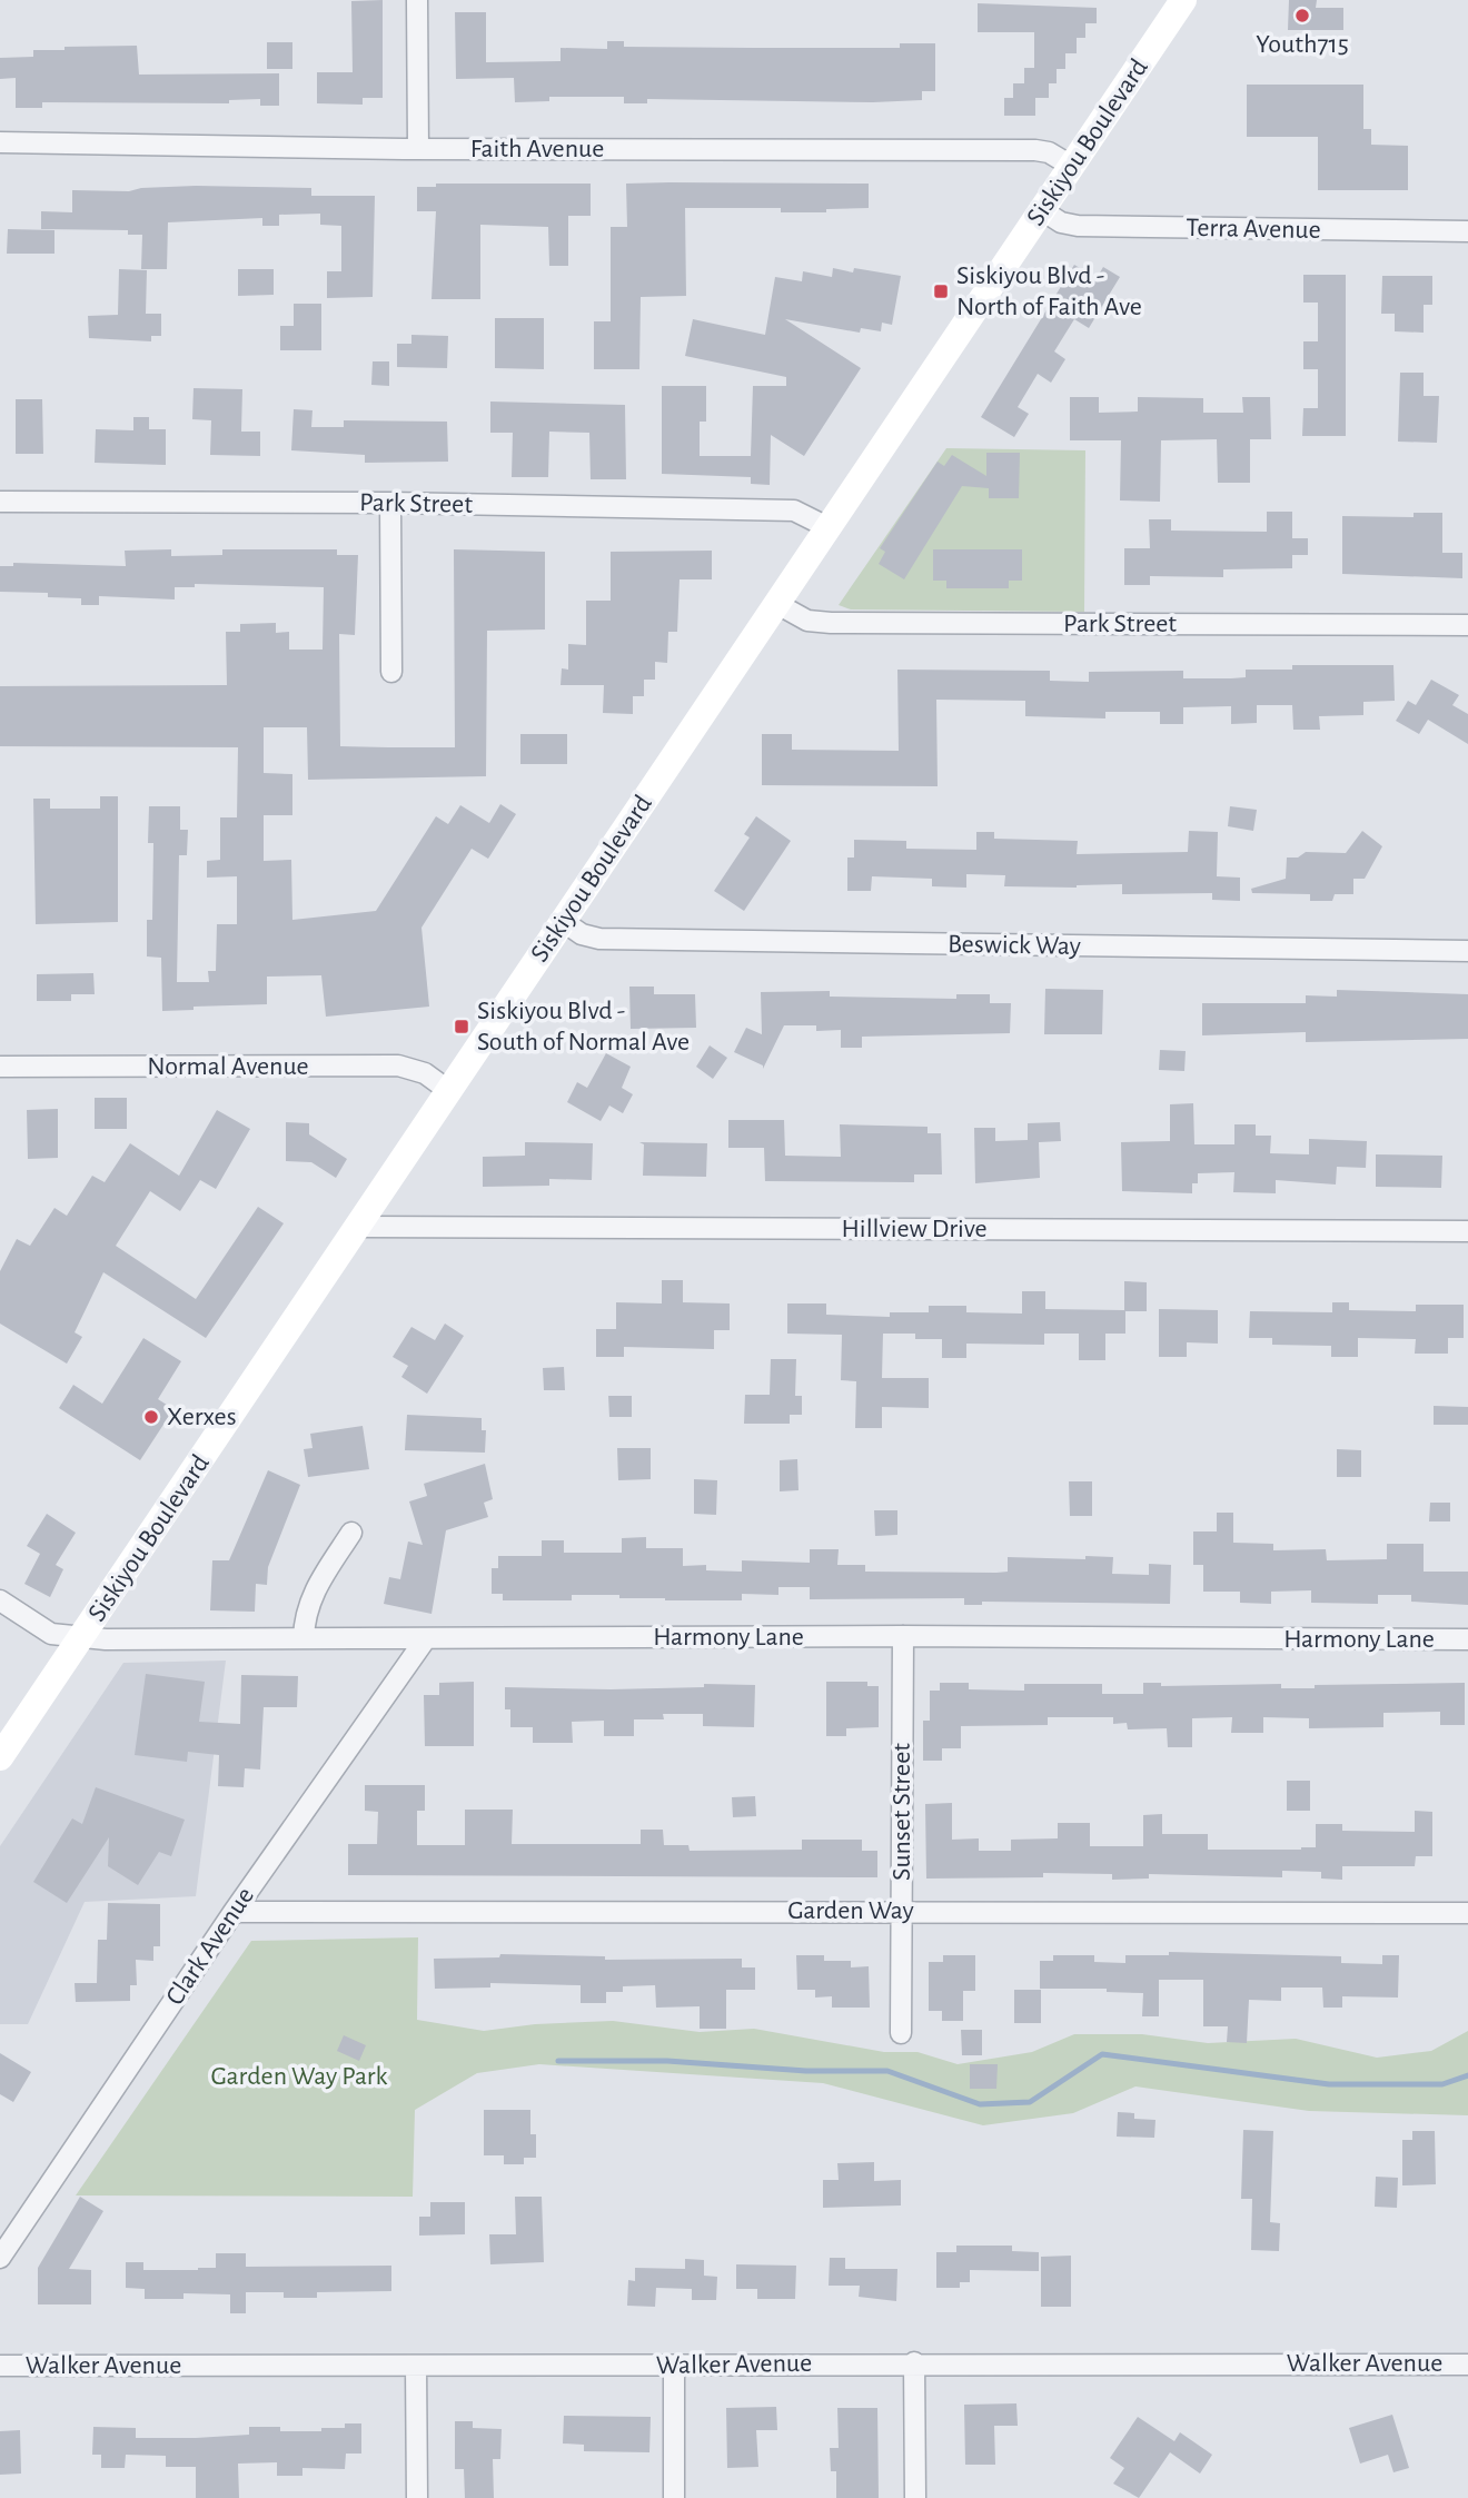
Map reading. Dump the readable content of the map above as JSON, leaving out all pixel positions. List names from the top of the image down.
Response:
{
  "streets": {
    "main road": ["Siskiyou Boulevard"],
    "street": [
      "Faith Avenue",
      "Terra Avenue",
      "Park Street",
      "Beswick Way",
      "Normal Avenue",
      "Hillview Drive",
      "Harmony Lane",
      "Sunset Street",
      "Garden Way",
      "Clark Avenue",
      "Walker Avenue"
    ]
  },
  "crossings": [
    ["Siskiyou Boulevard", "Faith Avenue"],
    ["Siskiyou Boulevard", "Terra Avenue"],
    ["Siskiyou Boulevard", "Park Street"],
    ["Siskiyou Boulevard", "Beswick Way"],
    ["Siskiyou Boulevard", "Normal Avenue"],
    ["Siskiyou Boulevard", "Hillview Drive"],
    ["Siskiyou Boulevard", "Harmony Lane"],
    ["Harmony Lane", "Sunset Street"],
    ["Harmony Lane", "Clark Avenue"],
    ["Sunset Street", "Garden Way"],
    ["Garden Way", "Clark Avenue"]
  ],
  "parks": ["Garden Way Park"],
  "places": {
    "other": ["Youth715", "Xerxes"],
    "transit": ["Siskiyou Blvd - North of Faith Ave", "Siskiyou Blvd - South of Normal Ave"]
  }
}
